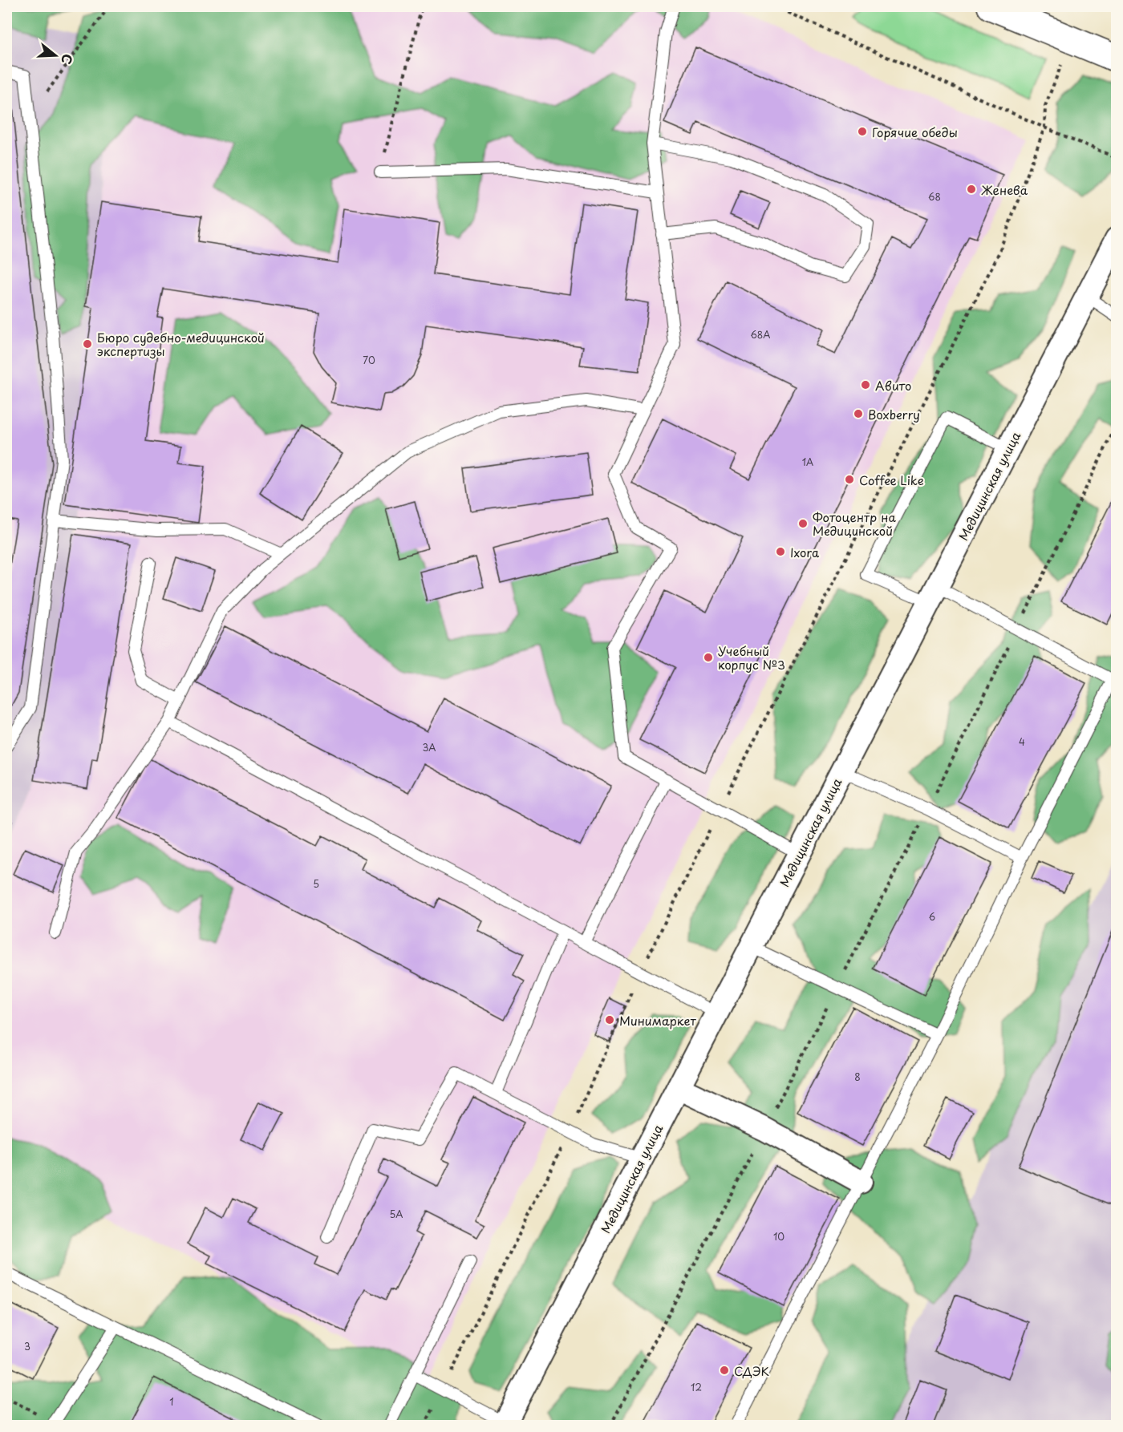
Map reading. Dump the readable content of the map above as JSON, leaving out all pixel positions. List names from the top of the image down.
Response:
{
  "streets": {
    "street": ["Медицинская улица"]
  },
  "places": [
    "Горячие обеды",
    "Женева",
    "Бюро судебно-медицинской экспертизы",
    "Авито",
    "Boxberry",
    "Coffee Like",
    "Фотоцентр на Медицинской",
    "Ixora",
    "Учебный корпус №3",
    "Минимаркет",
    "СДЭК"
  ],
  "house_numbers": [
    "68",
    "68А",
    "70",
    "1А",
    "4",
    "3А",
    "5",
    "6",
    "8",
    "5А",
    "10",
    "3",
    "12",
    "1"
  ],
  "north": "right"
}
